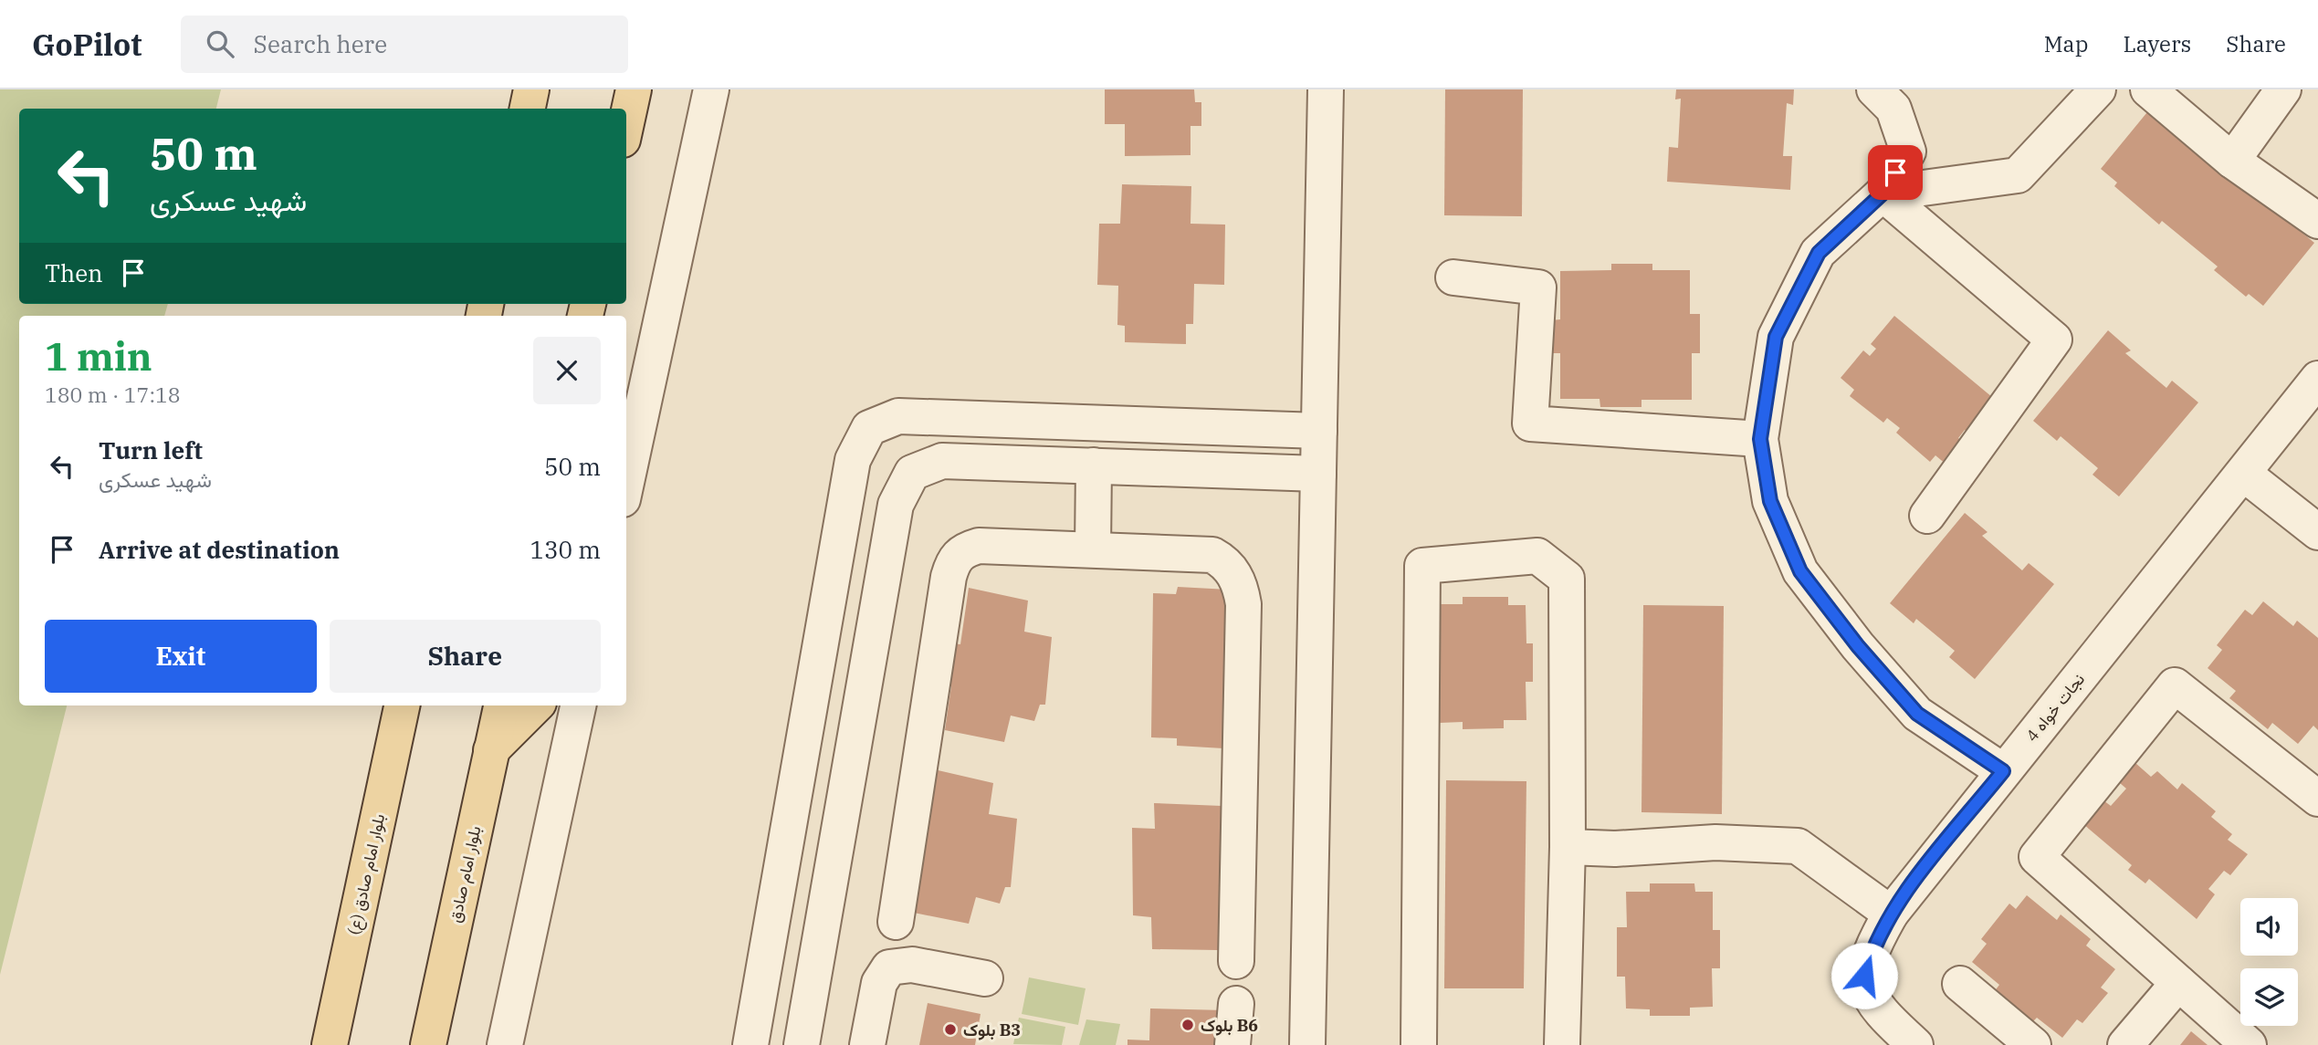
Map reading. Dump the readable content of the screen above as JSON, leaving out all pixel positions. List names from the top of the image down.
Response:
{
  "streets": {
    "main road": ["بلوار امام صادق (ع)", "بلوار امام صادق"],
    "street": ["نجات خواه 4"]
  },
  "places": ["بلوک B6", "بلوک B3"],
  "page": {
    "header": "GoPilot",
    "search": "Search here",
    "nav": ["Map", "Layers", "Share"],
    "turn": ["50 m", "شهید عسکری"],
    "then": "Then",
    "heading": ["1 min", "180 m · 17:18"],
    "list": [
      {
        "name": "Turn left",
        "note": "شهید عسکری",
        "value": "50 m"
      },
      {
        "name": "Arrive at destination",
        "value": "130 m"
      }
    ],
    "buttons": ["Exit", "Share"]
  }
}
